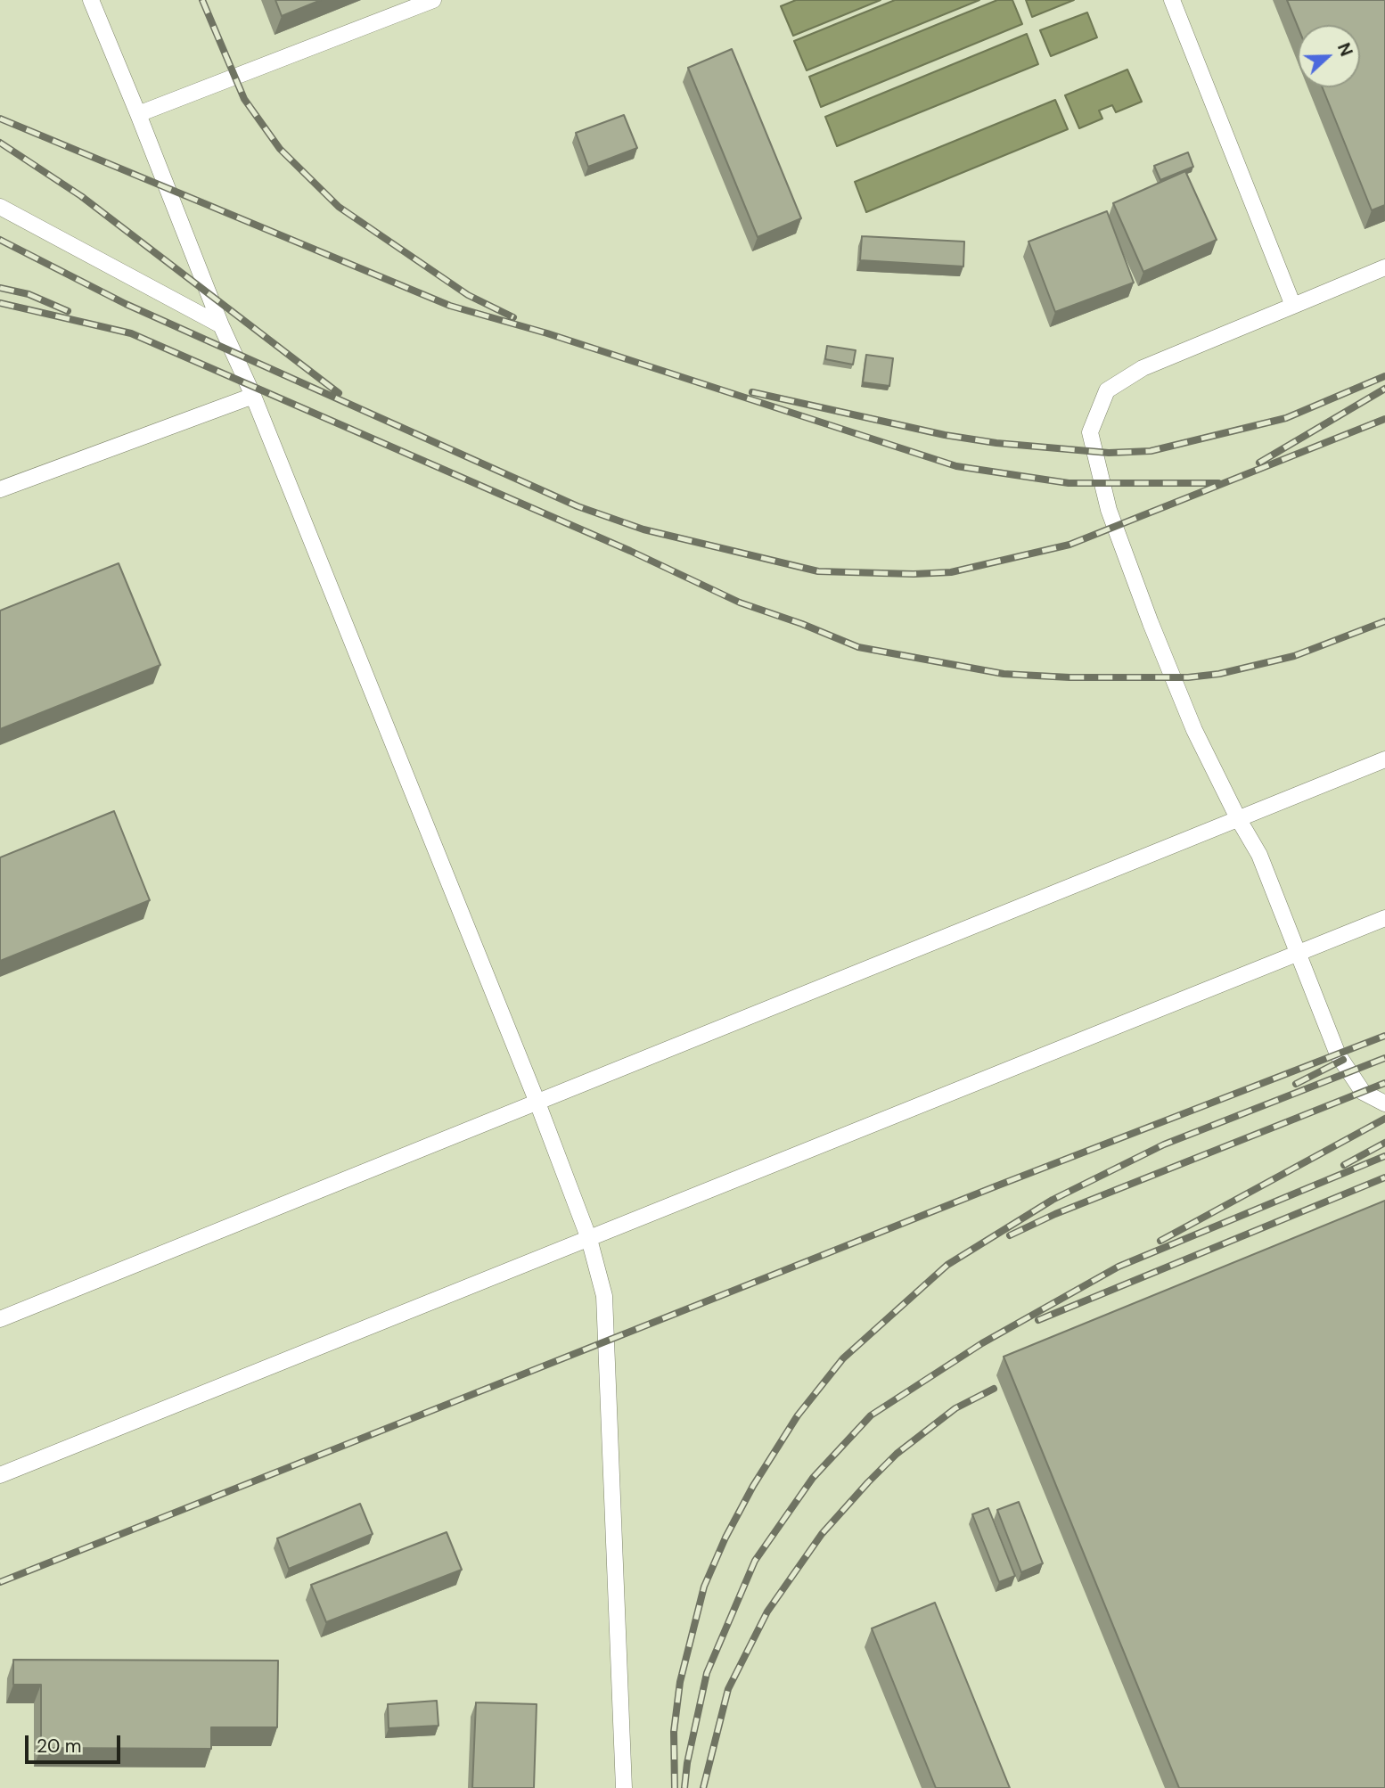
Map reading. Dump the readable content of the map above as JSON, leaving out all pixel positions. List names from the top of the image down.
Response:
{
  "scale_bar": "20 m",
  "north": "right"
}
